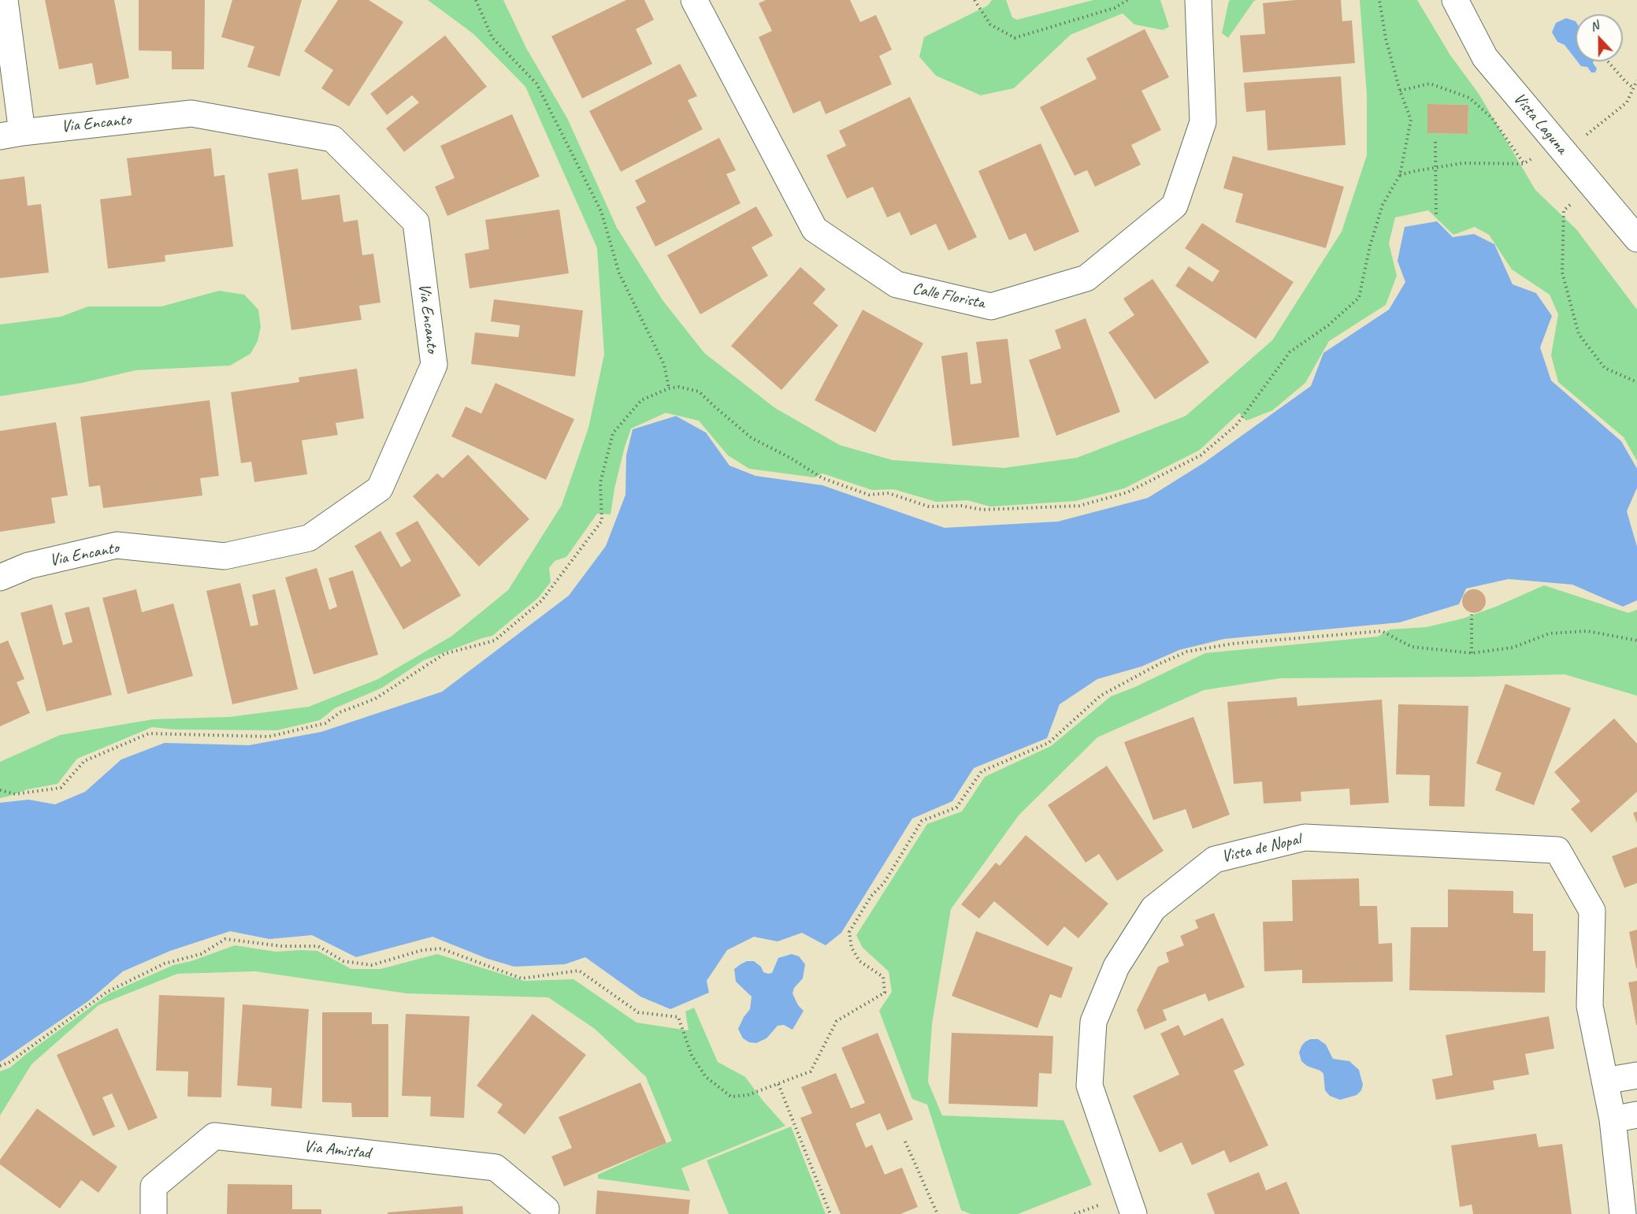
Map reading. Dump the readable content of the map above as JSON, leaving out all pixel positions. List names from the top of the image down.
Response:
{
  "streets": {
    "street": [
      "Via Encanto",
      "Vista Laguna",
      "Calle Florista",
      "Vista de Nopal",
      "Via Amistad"
    ]
  },
  "north": "top"
}
